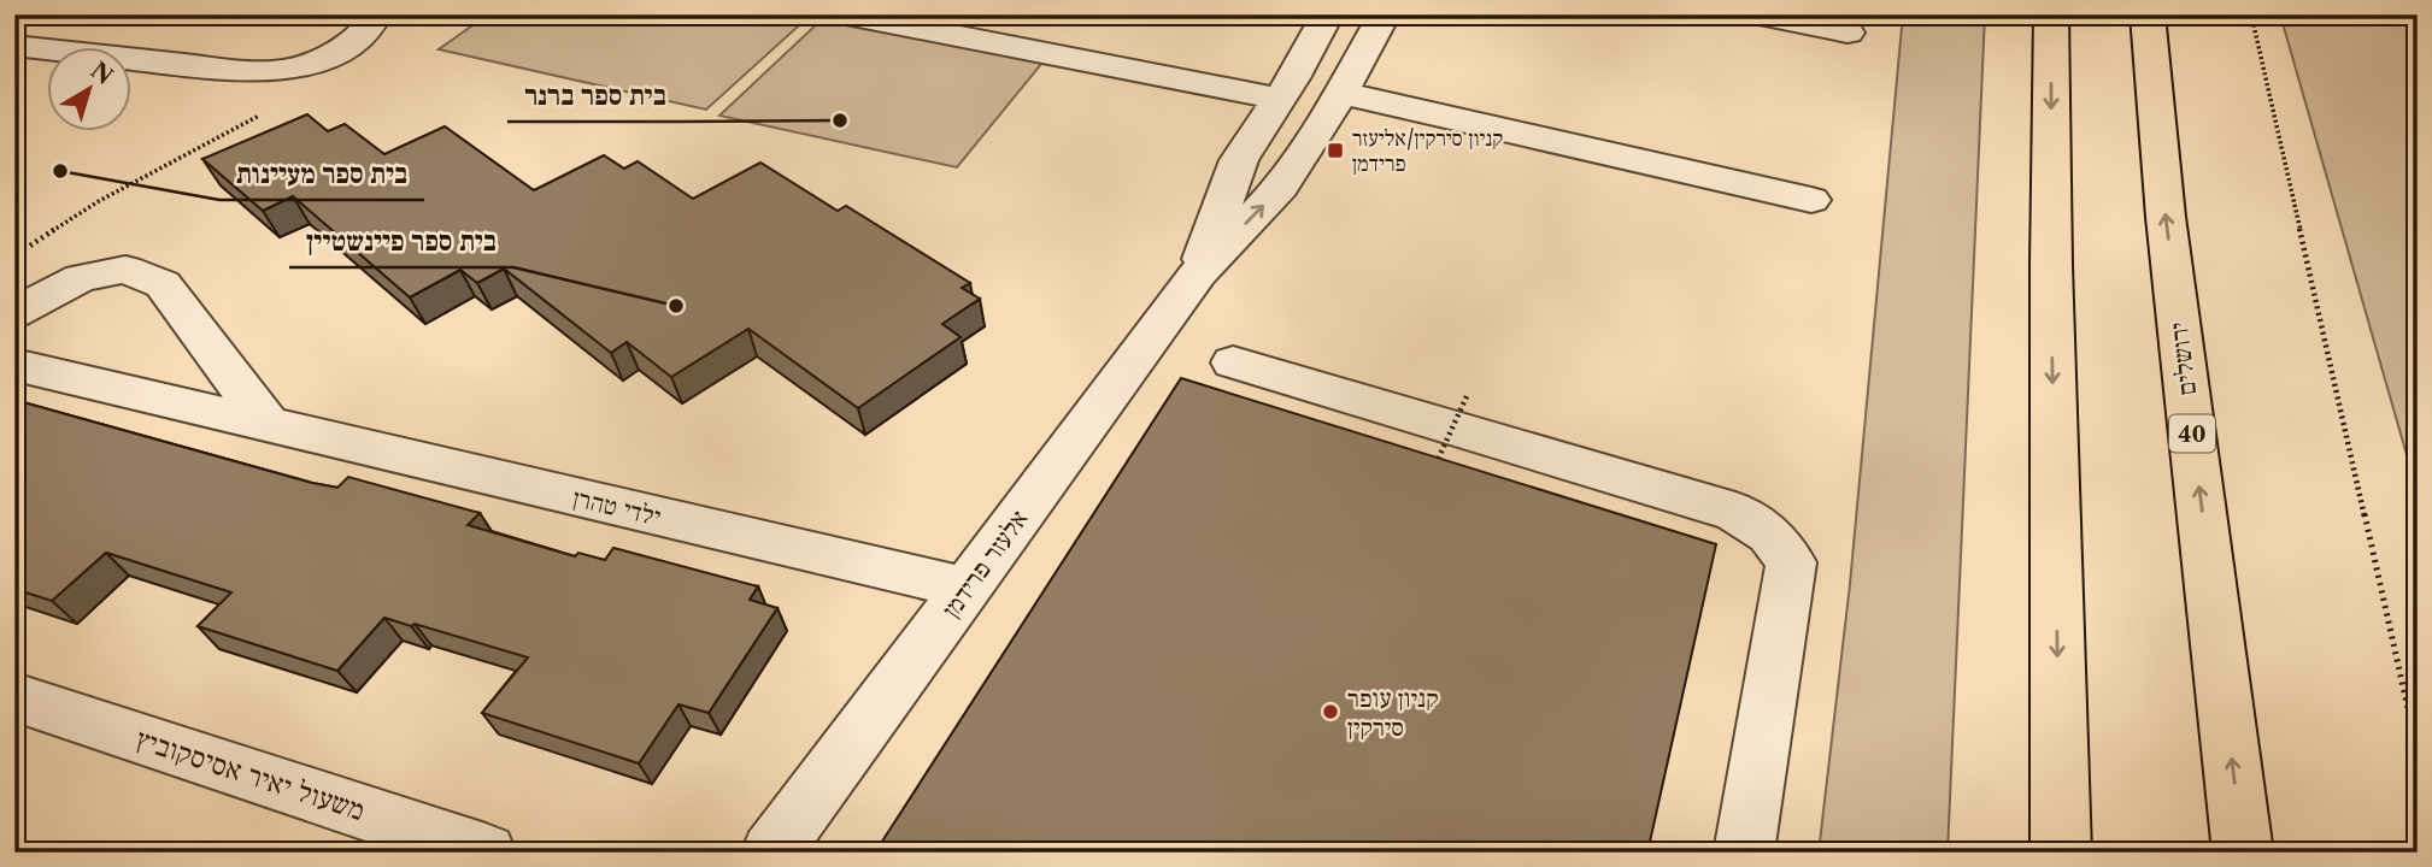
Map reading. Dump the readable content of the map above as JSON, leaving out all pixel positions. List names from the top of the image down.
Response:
{
  "streets": {
    "highway": ["ירושלים", "40"],
    "street": ["ילדי טהרן", "אלעזר פרידמן", "משעול יאיר אסיסקוביץ"]
  },
  "crossings": [
    ["ילדי טהרן", "אלעזר פרידמן"]
  ],
  "places": {
    "other": [
      "בית ספר ברנר",
      "בית ספר מעיינות",
      "בית ספר פיינשטיין",
      "קניון עופר סירקין"
    ],
    "transit": ["קניון סירקין/אליעזר פרידמן"]
  },
  "north": "top right"
}
